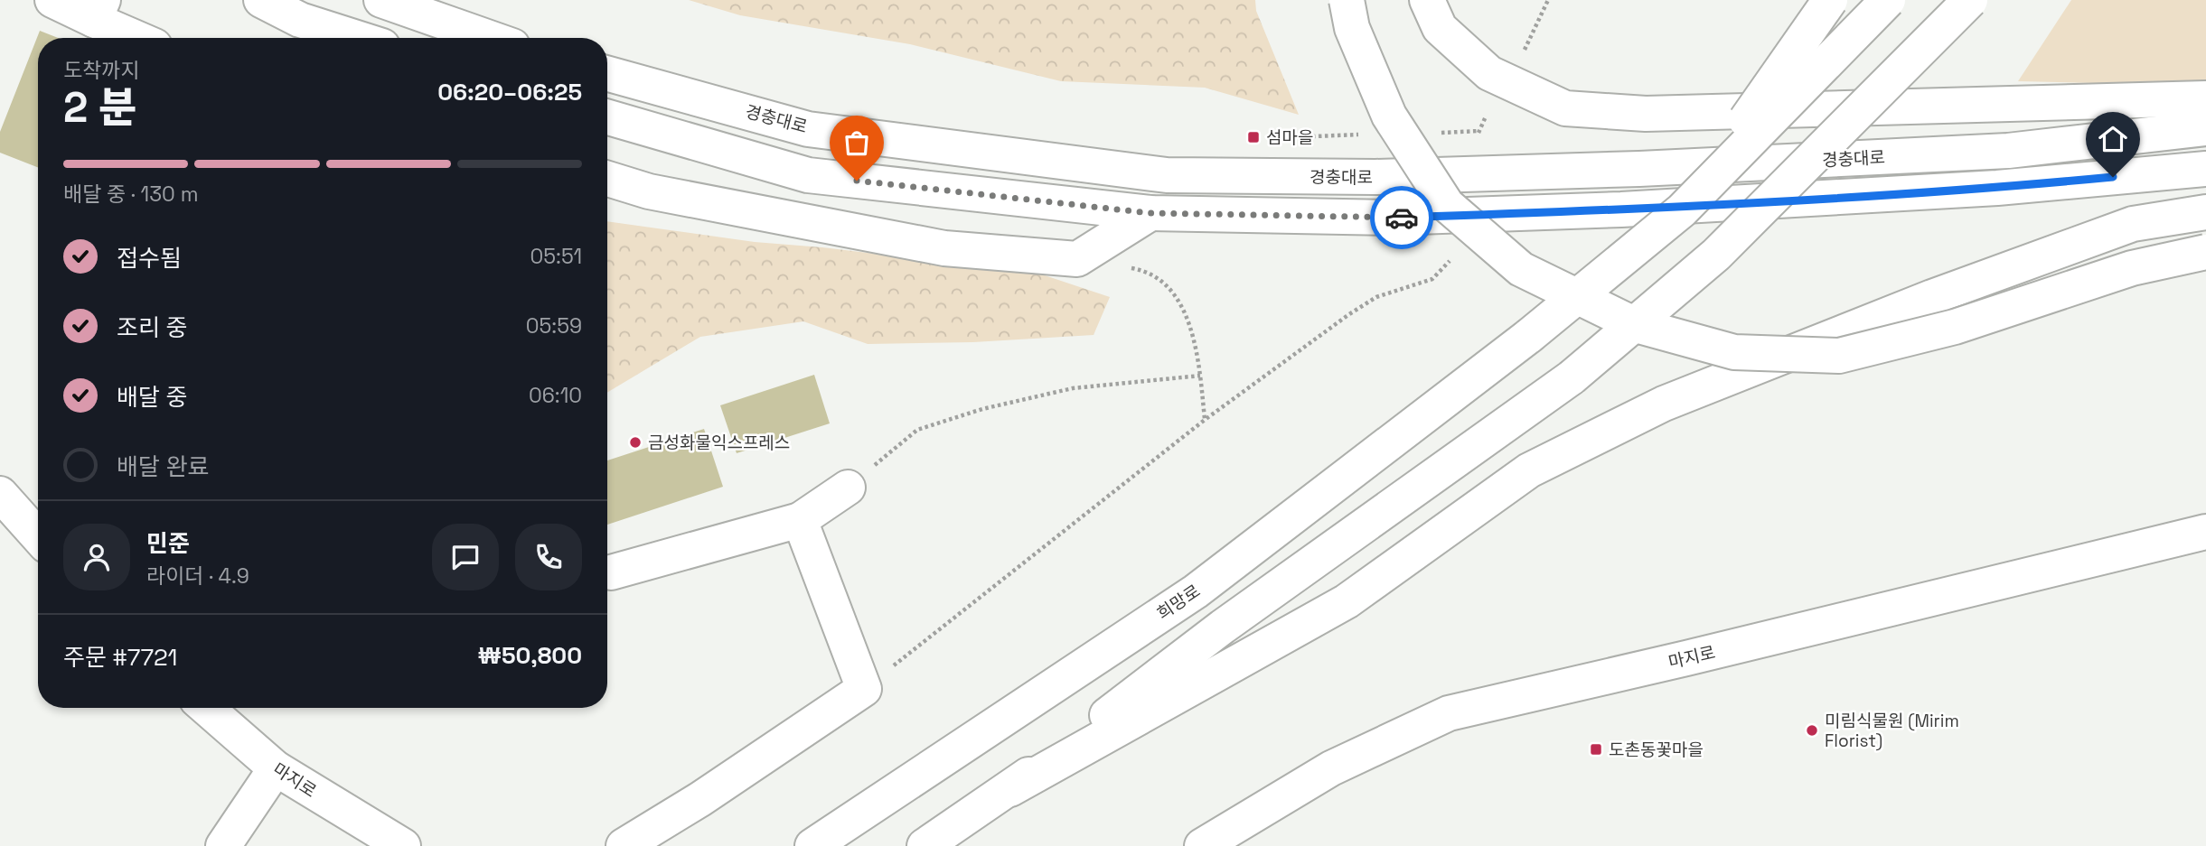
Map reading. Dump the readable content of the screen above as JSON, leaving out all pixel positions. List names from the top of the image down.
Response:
{
  "streets": {
    "main road": ["경충대로", "희망로", "마지로"]
  },
  "places": {
    "transit": ["섬마을", "도촌동꽃마을"],
    "other": ["금성화물익스프레스", "미림식물원 (Mirim Florist)"]
  },
  "page": {
    "heading": ["2 분", "도착까지", "06:20–06:25"],
    "panel": [
      "민준",
      "라이더 · 4.9",
      "주문 #7721",
      "₩50,800"
    ],
    "bar": "배달 중 · 130 m",
    "list": [
      ["접수됨", "05:51"],
      ["조리 중", "05:59"],
      ["배달 중", "06:10"],
      "배달 완료"
    ]
  }
}
